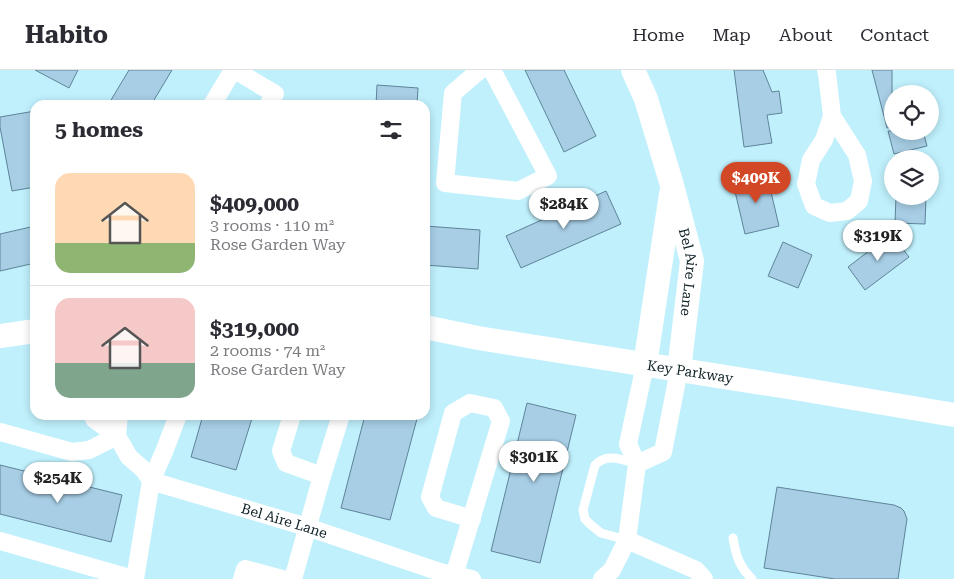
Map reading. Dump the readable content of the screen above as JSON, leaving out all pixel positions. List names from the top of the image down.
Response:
{
  "streets": {
    "street": ["Bel Aire Lane", "Key Parkway"]
  },
  "crossings": [
    ["Bel Aire Lane", "Key Parkway"]
  ],
  "page": {
    "header": "Habito",
    "nav": [
      "Home",
      "Map",
      "About",
      "Contact"
    ],
    "heading": "5 homes",
    "list": [
      {
        "name": "$409,000",
        "note": "3 rooms · 110 m² · Rose Garden Way"
      },
      {
        "name": "$319,000",
        "note": "2 rooms · 74 m² · Rose Garden Way"
      }
    ],
    "price": [
      "$409K",
      "$284K",
      "$319K",
      "$301K",
      "$254K"
    ]
  }
}
